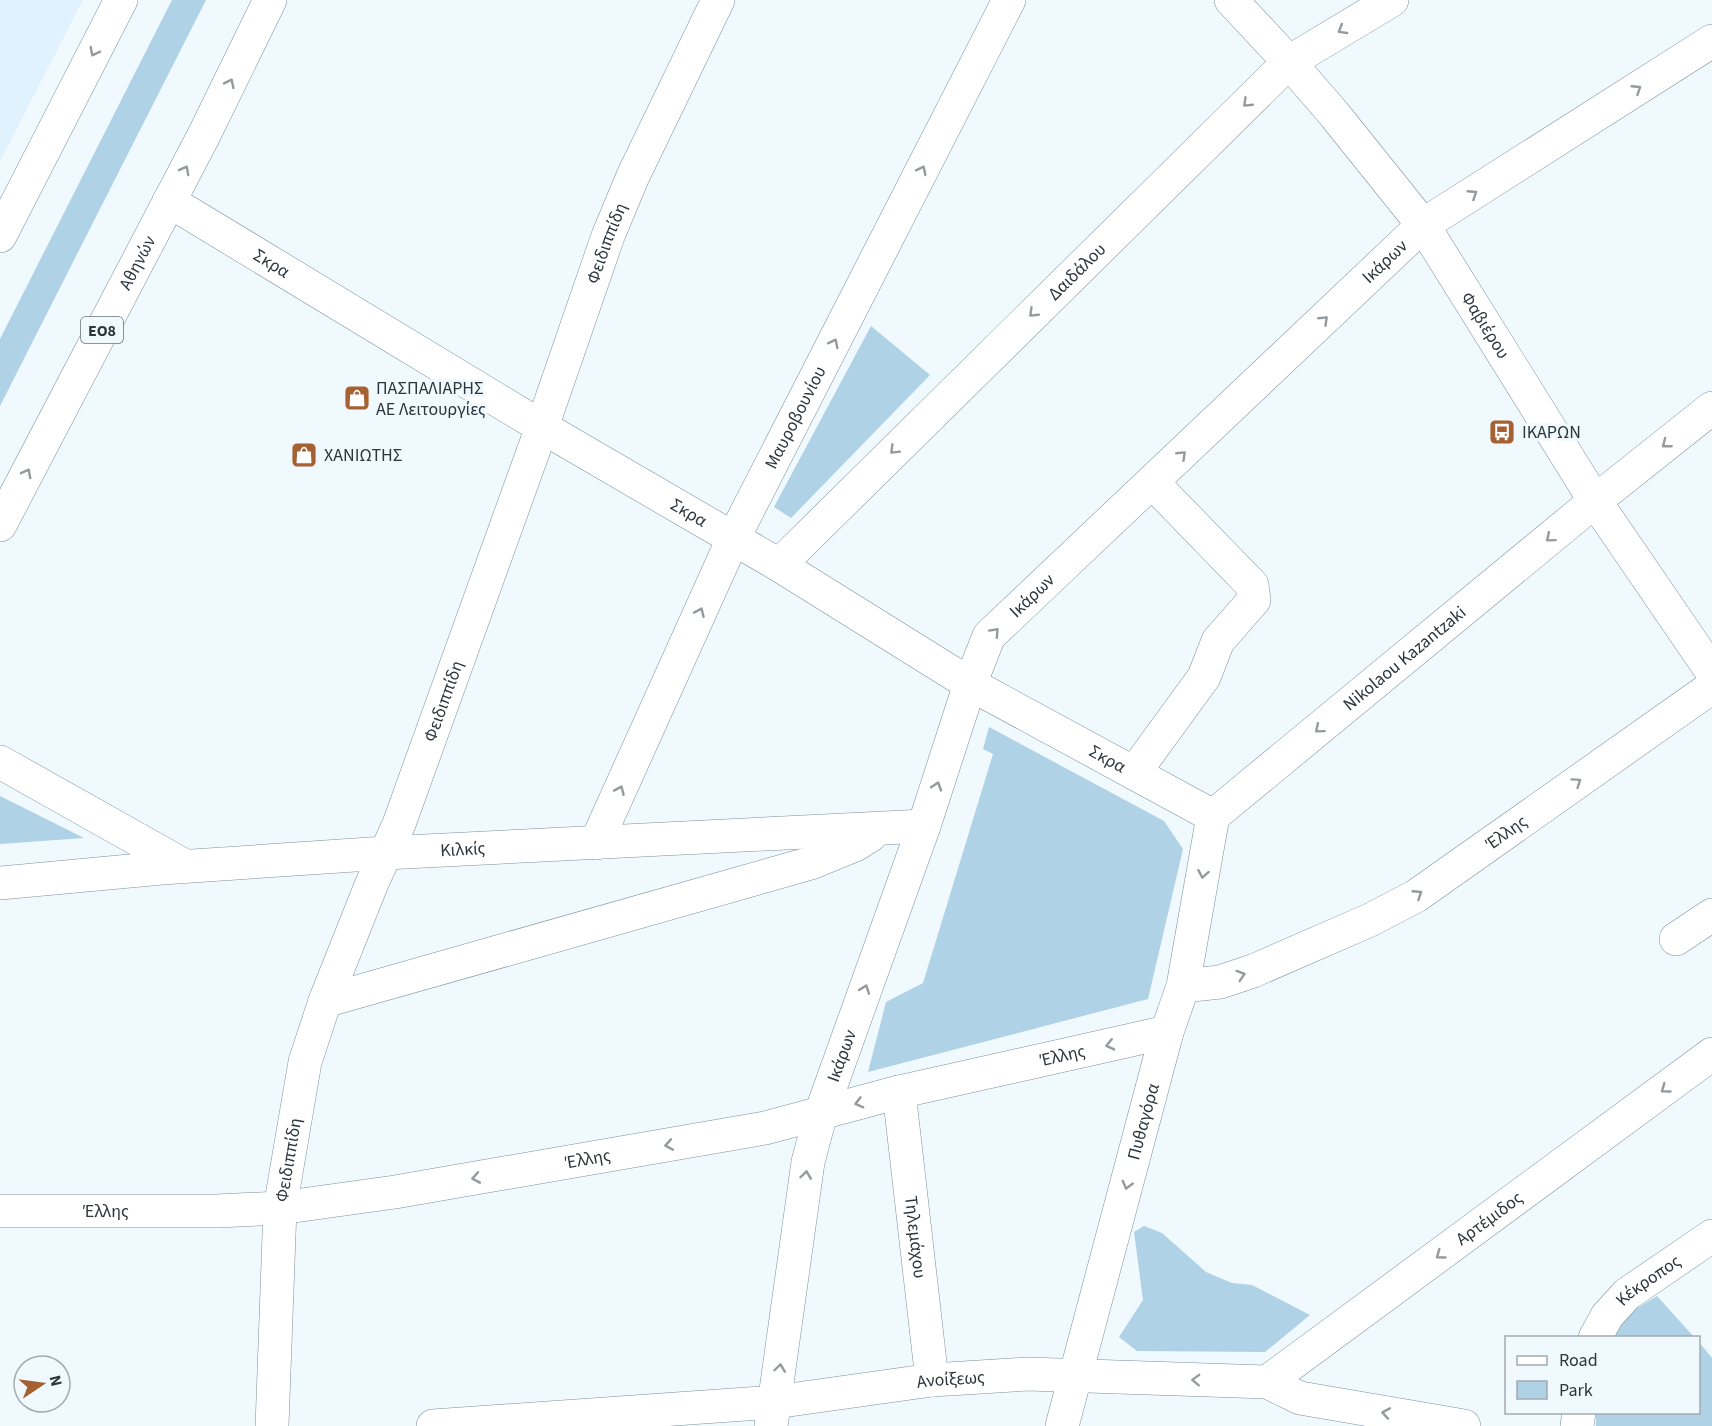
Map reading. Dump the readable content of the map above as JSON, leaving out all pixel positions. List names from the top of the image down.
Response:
{
  "streets": {
    "main road": [
      "Φειδιππίδη",
      "Ικάρων",
      "Αθηνών",
      "Σκρα",
      "Δαιδάλου",
      "Φαβιέρου",
      "ΕΟ8",
      "Μαυροβουνίου",
      "Nikolaou Kazantzaki",
      "Έλλης",
      "Κιλκίς",
      "Πυθαγόρα",
      "Αρτέμιδος",
      "Τηλεμάχου",
      "Κέκροπος",
      "Ανοίξεως"
    ]
  },
  "crossings": [
    ["Φειδιππίδη", "Σκρα"],
    ["Φειδιππίδη", "Έλλης"],
    ["Φειδιππίδη", "Κιλκίς"],
    ["Ικάρων", "Σκρα"],
    ["Ικάρων", "Φαβιέρου"],
    ["Ικάρων", "Έλλης"],
    ["Ικάρων", "Κιλκίς"],
    ["Ικάρων", "Ανοίξεως"],
    ["Αθηνών", "Σκρα"],
    ["Σκρα", "Δαιδάλου"],
    ["Σκρα", "Μαυροβουνίου"],
    ["Σκρα", "Nikolaou Kazantzaki"],
    ["Σκρα", "Πυθαγόρα"],
    ["Δαιδάλου", "Φαβιέρου"],
    ["Φαβιέρου", "Nikolaou Kazantzaki"],
    ["Μαυροβουνίου", "Κιλκίς"],
    ["Nikolaou Kazantzaki", "Πυθαγόρα"],
    ["Έλλης", "Πυθαγόρα"],
    ["Έλλης", "Τηλεμάχου"],
    ["Πυθαγόρα", "Ανοίξεως"],
    ["Αρτέμιδος", "Ανοίξεως"],
    ["Τηλεμάχου", "Ανοίξεως"]
  ],
  "one_way": [
    "Ικάρων",
    "Δαιδάλου",
    "Μαυροβουνίου",
    "Nikolaou Kazantzaki",
    "Πυθαγόρα",
    "Αρτέμιδος",
    "Ανοίξεως"
  ],
  "places": {
    "shop": ["ΠΑΣΠΑΛΙΑΡΗΣ ΑΕ Λειτουργίες", "ΧΑΝΙΩΤΗΣ"],
    "bus stop": ["ΙΚΑΡΩΝ"]
  },
  "legend": ["Road", "Park"],
  "north": "right"
}
